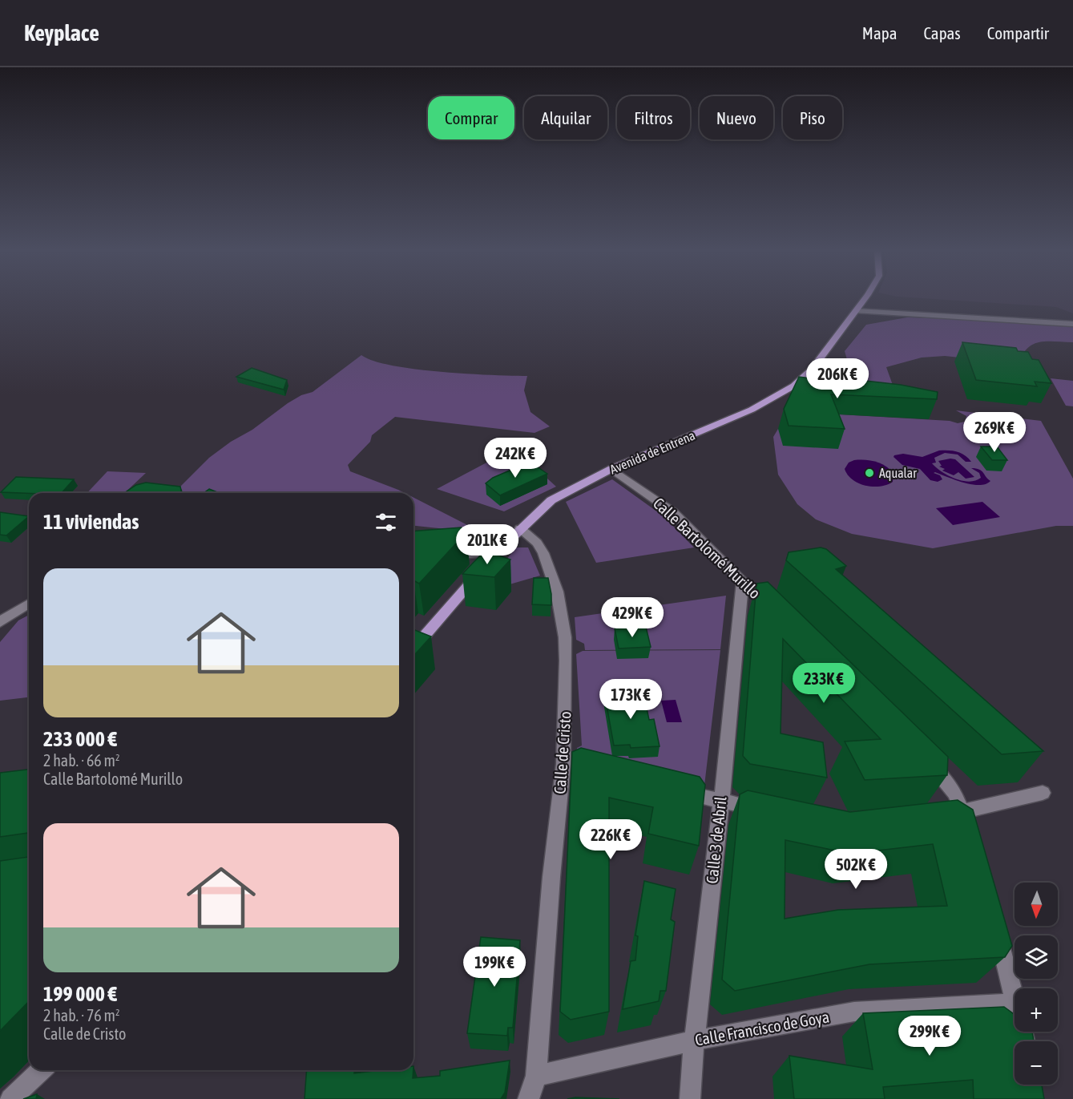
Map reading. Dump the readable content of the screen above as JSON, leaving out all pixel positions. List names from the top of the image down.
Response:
{
  "streets": {
    "main road": ["Avenida de Entrena"],
    "street": [
      "Calle Bartolomé Murillo",
      "Calle de Cristo",
      "Calle 3 de Abril",
      "Calle Francisco de Goya"
    ]
  },
  "crossings": [
    ["Avenida de Entrena", "Calle Bartolomé Murillo"],
    ["Avenida de Entrena", "Calle de Cristo"],
    ["Calle Bartolomé Murillo", "Calle 3 de Abril"],
    ["Calle de Cristo", "Calle Francisco de Goya"],
    ["Calle 3 de Abril", "Calle Francisco de Goya"]
  ],
  "places": ["Aqualar"],
  "north": "bottom",
  "page": {
    "header": "Keyplace",
    "nav": ["Mapa", "Capas", "Compartir"],
    "chip": [
      "Comprar",
      "Alquilar",
      "Filtros",
      "Nuevo",
      "Piso"
    ],
    "price": [
      "206K €",
      "269K €",
      "242K €",
      "201K €",
      "429K €",
      "233K €",
      "173K €",
      "226K €",
      "502K €",
      "199K €",
      "299K €"
    ],
    "heading": "11 viviendas",
    "list": [
      {
        "name": "233 000 €",
        "note": "2 hab. · 66 m² · Calle Bartolomé Murillo"
      },
      {
        "name": "199 000 €",
        "note": "2 hab. · 76 m² · Calle de Cristo"
      }
    ],
    "map_buttons": ["+", "−"]
  }
}
